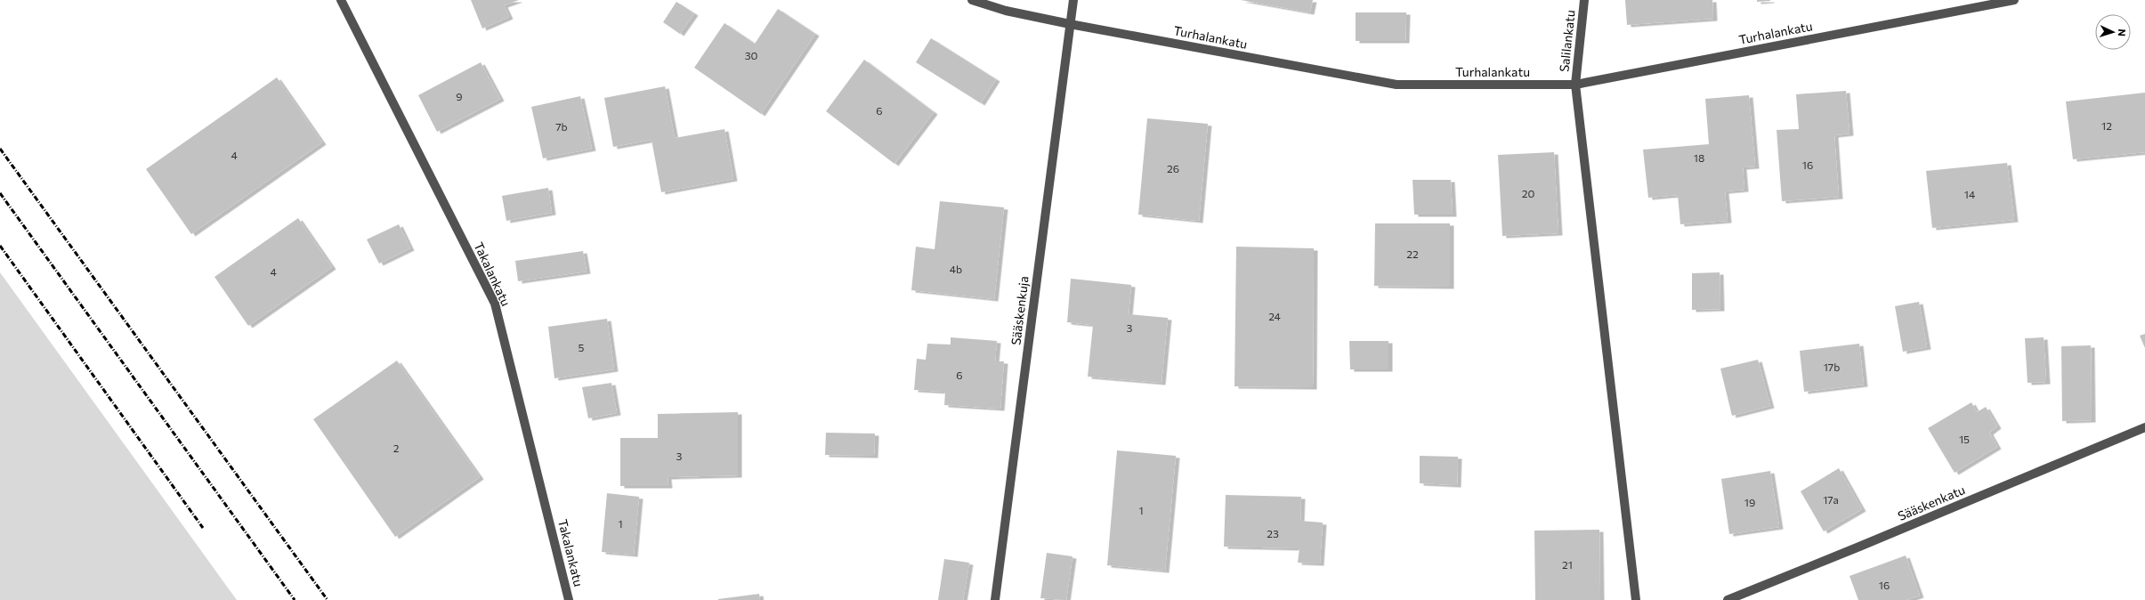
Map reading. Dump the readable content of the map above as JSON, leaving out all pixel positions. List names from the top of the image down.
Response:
{
  "streets": {
    "street": [
      "Turhalankatu",
      "Salilankatu",
      "Takalankatu",
      "Sääskenkuja",
      "Sääskenkatu"
    ]
  },
  "crossings": [
    ["Turhalankatu", "Salilankatu"],
    ["Turhalankatu", "Sääskenkuja"]
  ],
  "house_numbers": [
    "30",
    "9",
    "6",
    "12",
    "7b",
    "4",
    "18",
    "16",
    "26",
    "20",
    "14",
    "22",
    "4b",
    "4",
    "24",
    "3",
    "5",
    "17b",
    "6",
    "15",
    "2",
    "3",
    "17a",
    "19",
    "1",
    "1",
    "23",
    "21",
    "16"
  ],
  "north": "right"
}
